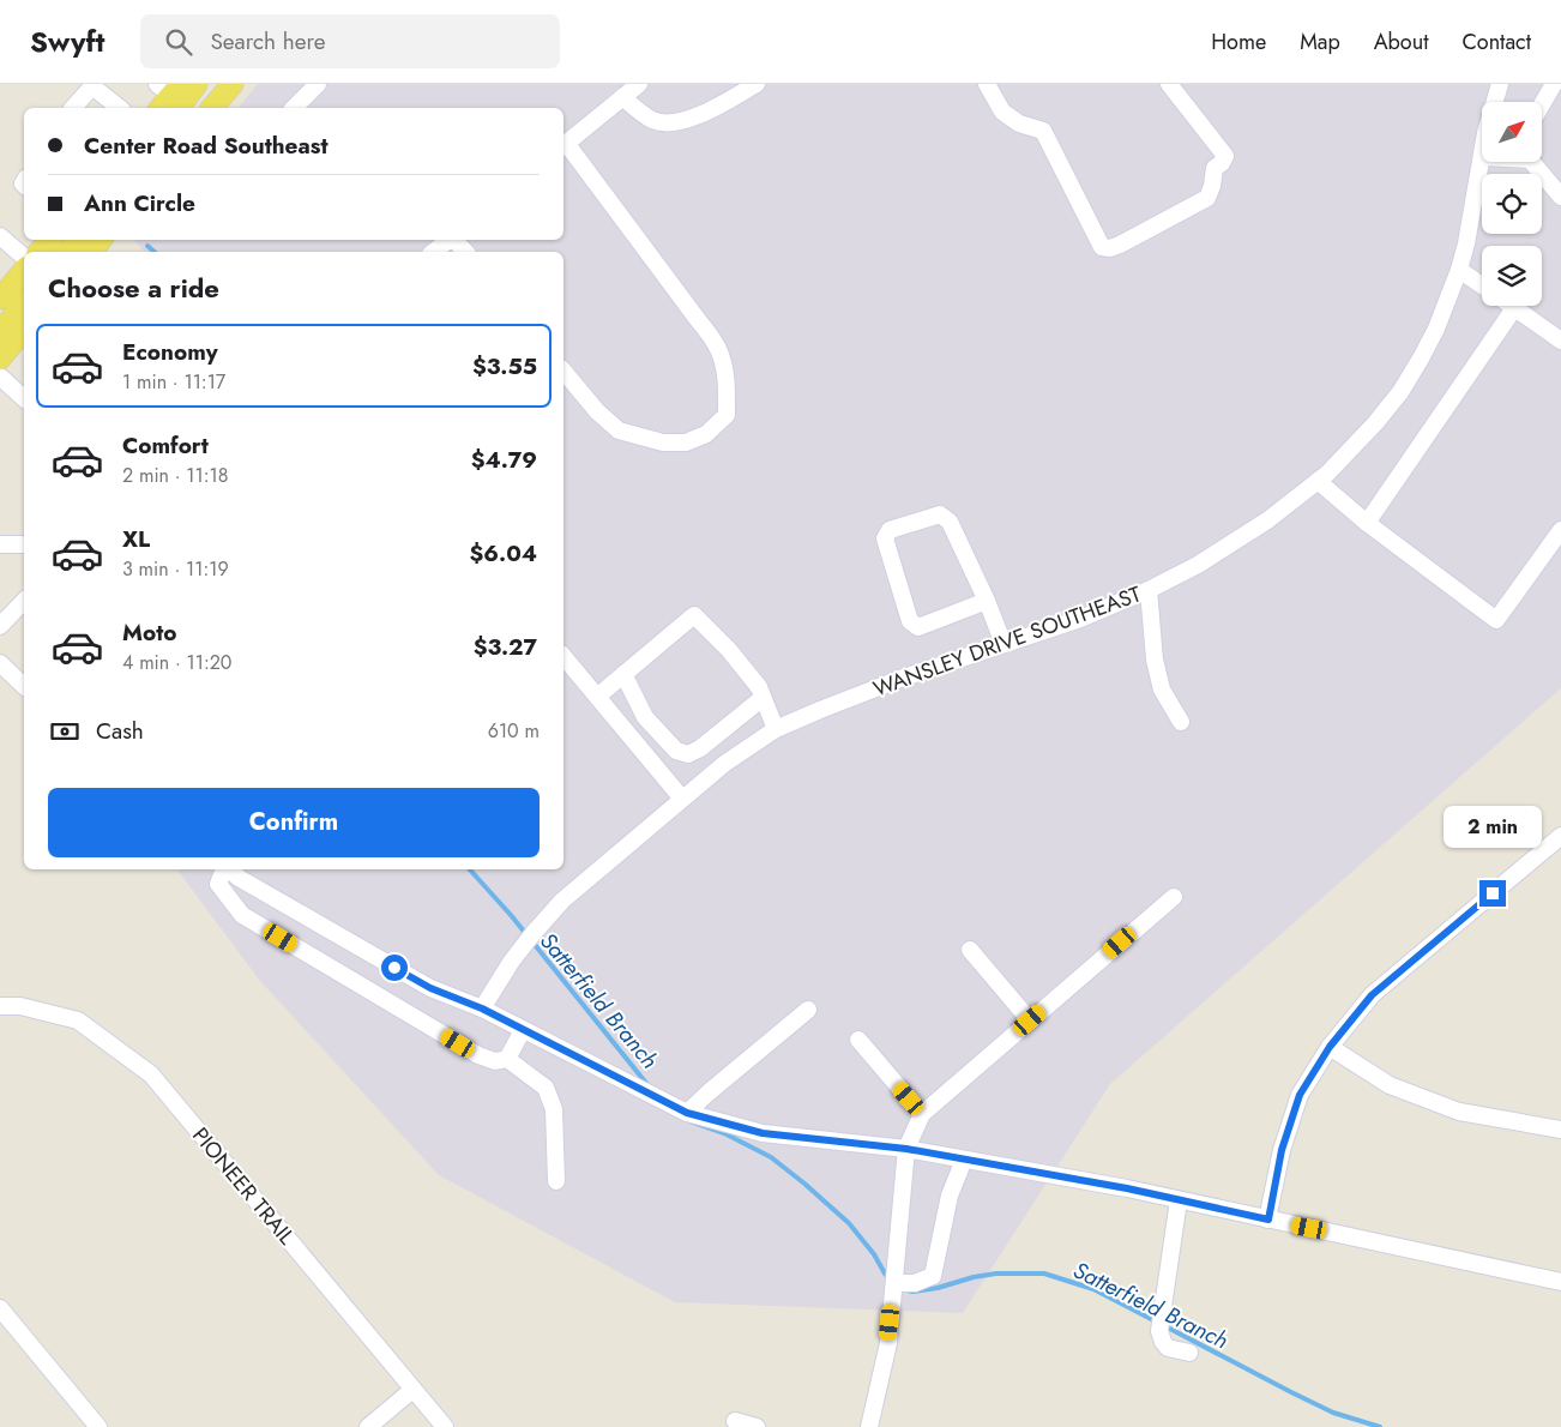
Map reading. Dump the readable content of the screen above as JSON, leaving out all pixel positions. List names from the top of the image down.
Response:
{
  "streets": {
    "street": ["WANSLEY DRIVE SOUTHEAST", "PIONEER TRAIL"]
  },
  "water": ["Satterfield Branch"],
  "north": "top right",
  "page": {
    "header": "Swyft",
    "search": "Search here",
    "nav": [
      "Home",
      "Map",
      "About",
      "Contact"
    ],
    "banner": ["Center Road Southeast", "Ann Circle"],
    "heading": "Choose a ride",
    "list": [
      {
        "name": "Economy",
        "note": "1 min · 11:17",
        "value": "$3.55"
      },
      {
        "name": "Comfort",
        "note": "2 min · 11:18",
        "value": "$4.79"
      },
      {
        "name": "XL",
        "note": "3 min · 11:19",
        "value": "$6.04"
      },
      {
        "name": "Moto",
        "note": "4 min · 11:20",
        "value": "$3.27"
      }
    ],
    "pay": ["Cash", "610 m"],
    "buttons": "Confirm",
    "bubble": "2 min"
  }
}
